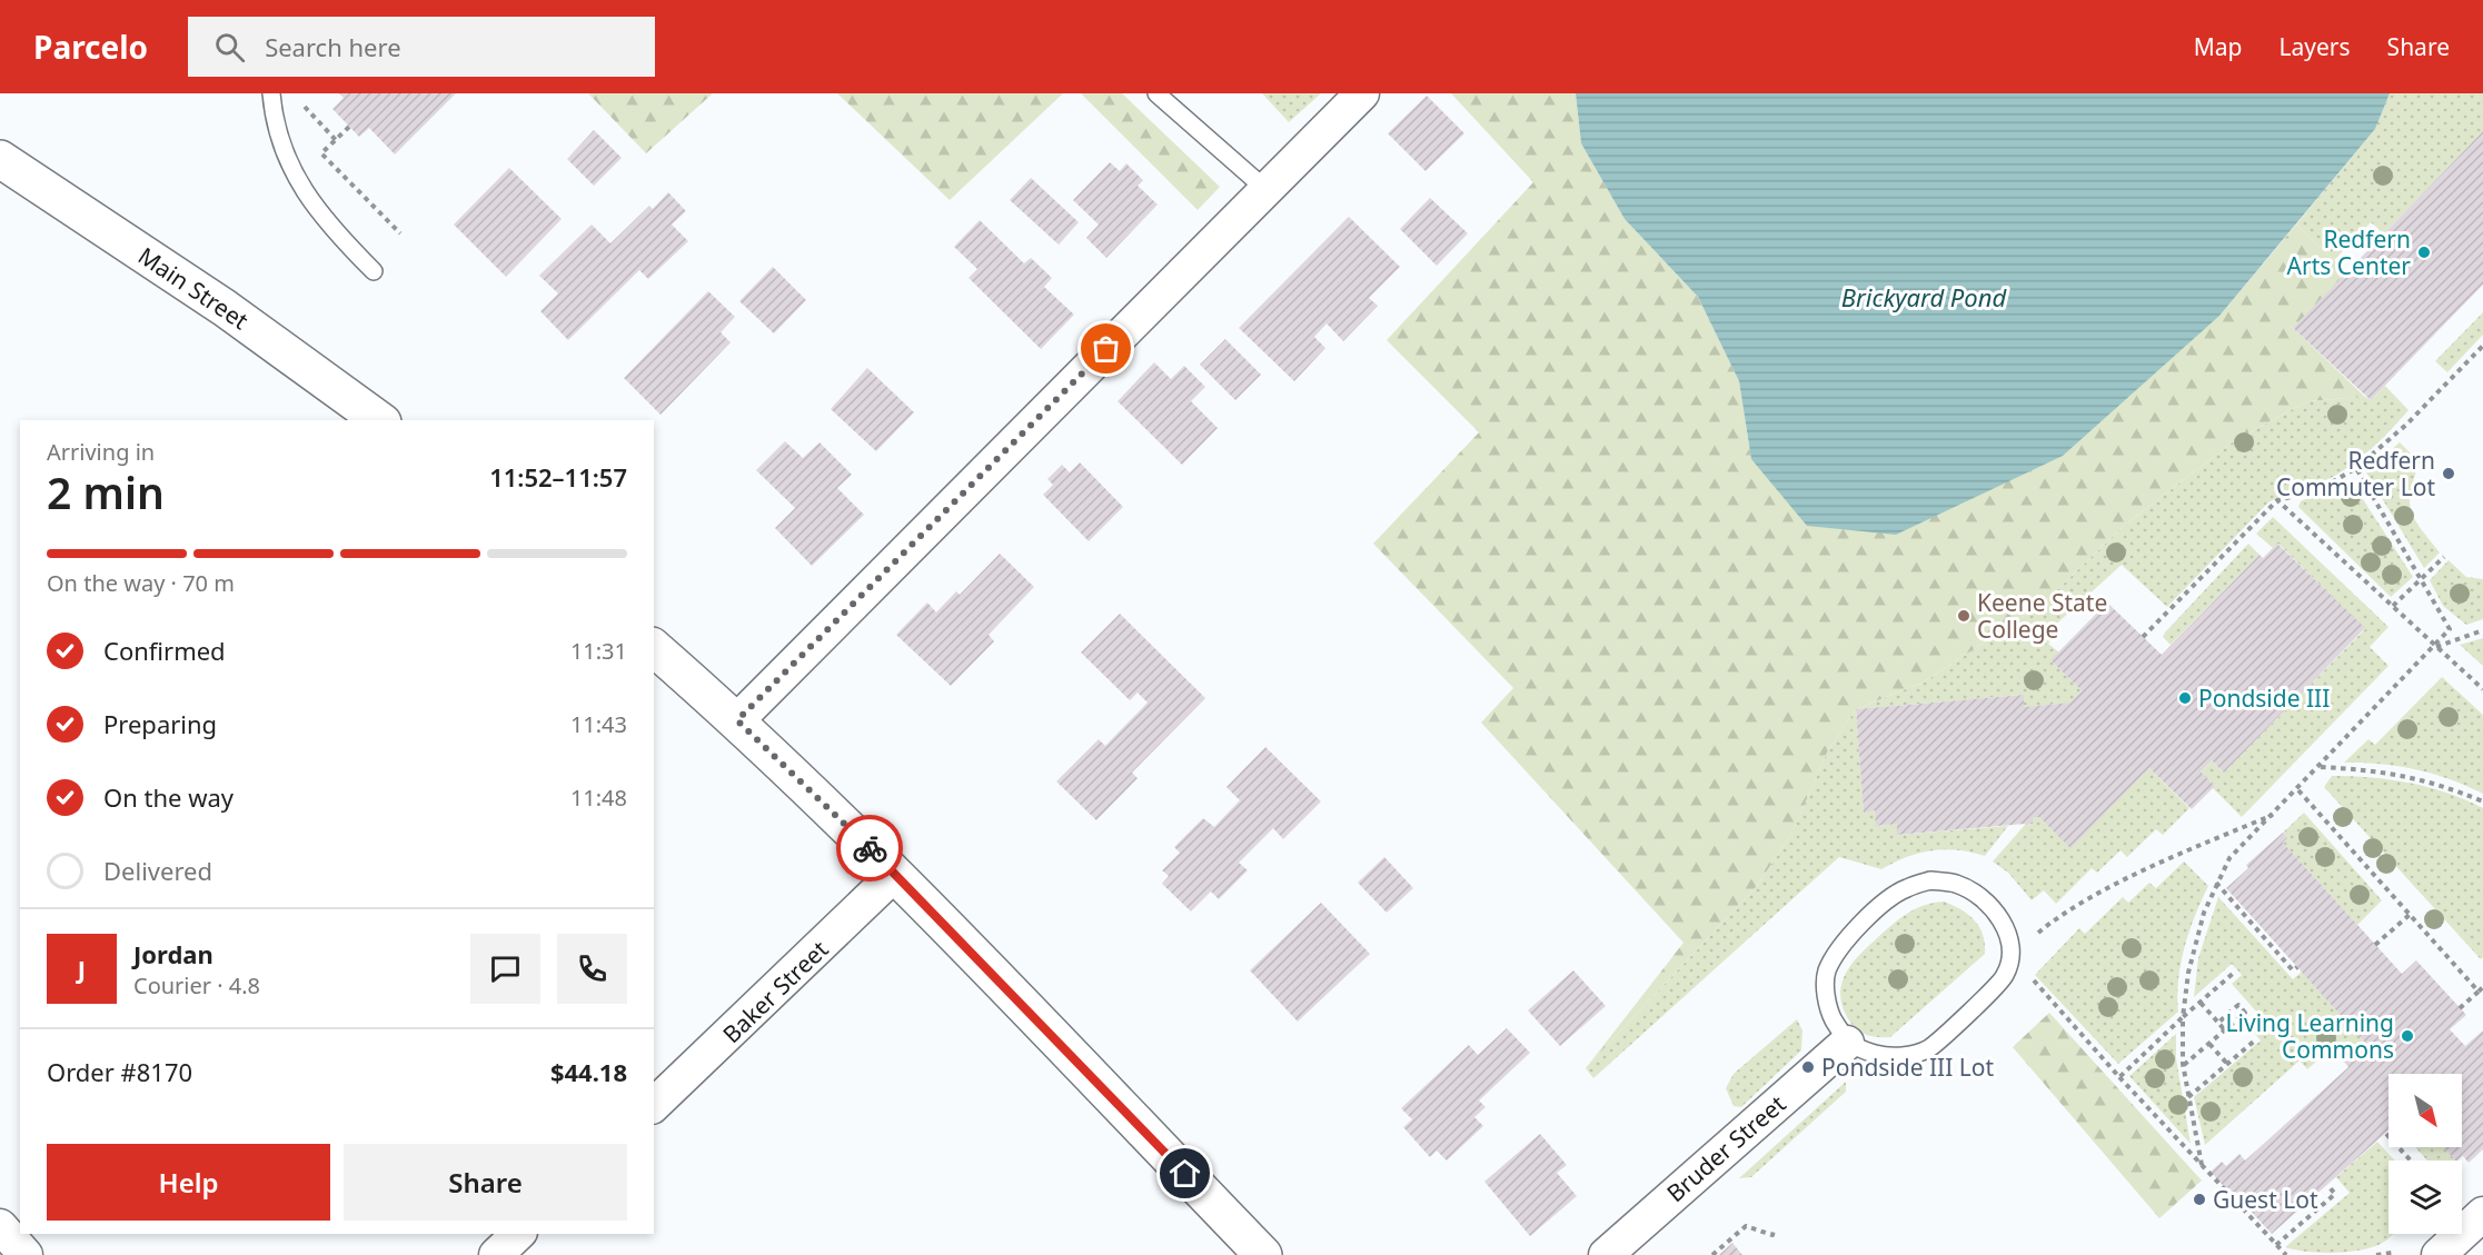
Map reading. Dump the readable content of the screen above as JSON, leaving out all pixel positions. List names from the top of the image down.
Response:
{
  "streets": {
    "main road": ["Main Street"],
    "street": ["Baker Street", "Bruder Street"]
  },
  "water": ["Brickyard Pond"],
  "places": [
    "Redfern Arts Center",
    "Redfern Commuter Lot",
    "Keene State College",
    "Pondside III",
    "Living Learning Commons",
    "Pondside III Lot",
    "Guest Lot"
  ],
  "north": "bottom right",
  "page": {
    "header": "Parcelo",
    "search": "Search here",
    "nav": ["Map", "Layers", "Share"],
    "heading": ["2 min", "Arriving in", "11:52–11:57"],
    "panel": [
      "Jordan",
      "Courier · 4.8",
      "Order #8170",
      "$44.18"
    ],
    "bar": "On the way · 70 m",
    "list": [
      ["Confirmed", "11:31"],
      ["Preparing", "11:43"],
      ["On the way", "11:48"],
      "Delivered"
    ],
    "round": "J",
    "buttons": ["Help", "Share"]
  }
}
